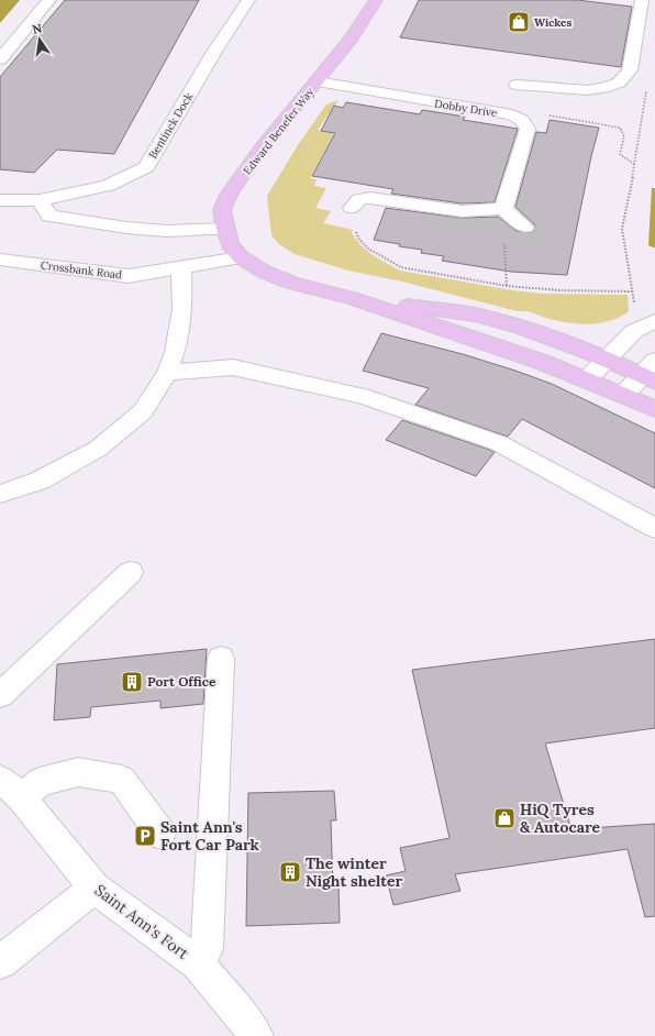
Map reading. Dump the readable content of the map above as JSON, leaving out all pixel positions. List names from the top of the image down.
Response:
{
  "streets": {
    "main road": ["Edward Benefer Way"],
    "street": [
      "Dobby Drive",
      "Bentinck Dock",
      "Crossbank Road",
      "Saint Ann's Fort"
    ]
  },
  "crossings": [
    ["Dobby Drive", "Edward Benefer Way"],
    ["Edward Benefer Way", "Crossbank Road"]
  ],
  "places": {
    "shop": ["Wickes", "HiQ Tyres & Autocare"],
    "building": ["Port Office", "The winter Night shelter"],
    "parking": ["Saint Ann's Fort Car Park"]
  },
  "north": "top"
}
